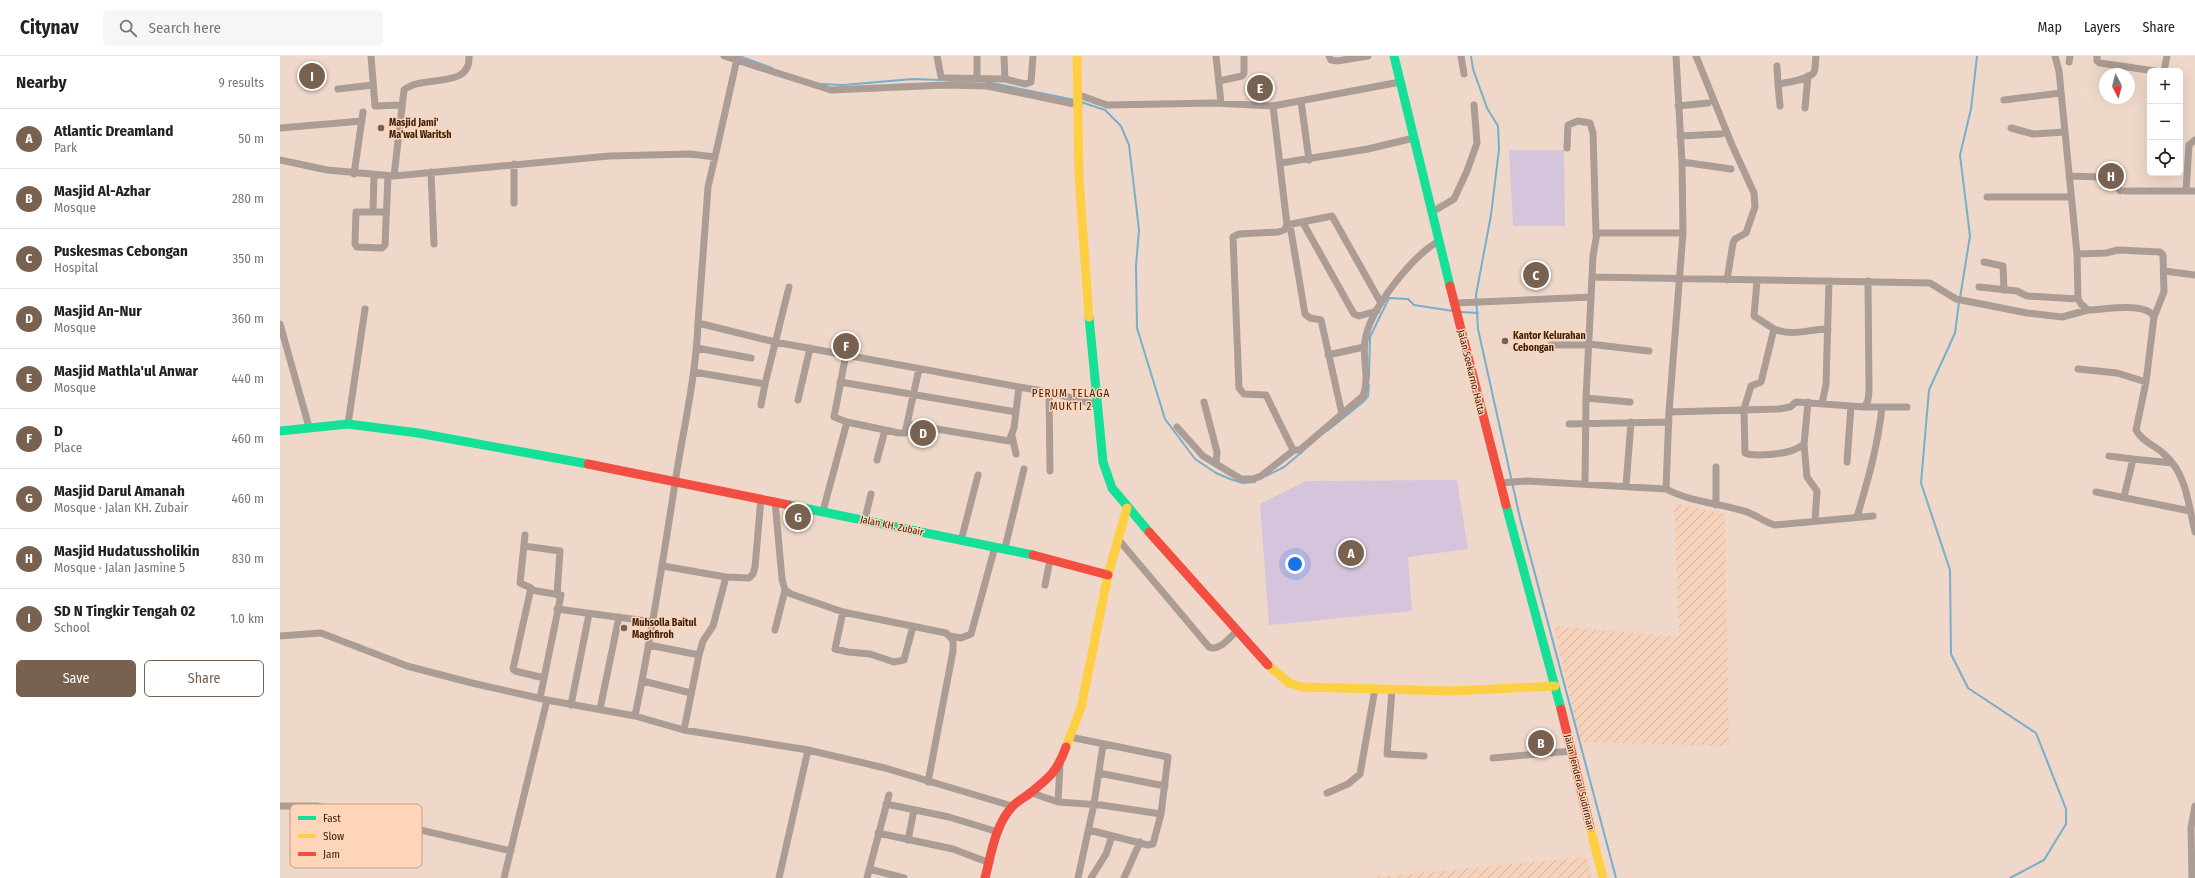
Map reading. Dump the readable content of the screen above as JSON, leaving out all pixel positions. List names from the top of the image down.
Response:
{
  "streets": {
    "street": ["Jalan Soekarno-Hatta", "Jalan KH. Zubair", "Jalan Jenderal Sudirman"]
  },
  "crossings": [
    ["Jalan Soekarno-Hatta", "Jalan Jenderal Sudirman"]
  ],
  "districts": ["PERUM TELAGA MUKTI 2"],
  "places": ["Masjid Jami' Ma'wal Waritsh", "Kantor Kelurahan Cebongan", "Muhsolla Baitul Maghfiroh"],
  "legend": ["Fast", "Slow", "Jam"],
  "north": "bottom",
  "page": {
    "header": "Citynav",
    "search": "Search here",
    "nav": ["Map", "Layers", "Share"],
    "heading": ["Nearby", "9 results"],
    "pins": [
      "I",
      "E",
      "H",
      "C",
      "F",
      "D",
      "G",
      "A",
      "B"
    ],
    "map_buttons": ["+", "−"],
    "list": [
      {
        "mark": "A",
        "name": "Atlantic Dreamland",
        "note": "Park",
        "value": "50 m"
      },
      {
        "mark": "B",
        "name": "Masjid Al-Azhar",
        "note": "Mosque",
        "value": "280 m"
      },
      {
        "mark": "C",
        "name": "Puskesmas Cebongan",
        "note": "Hospital",
        "value": "350 m"
      },
      {
        "mark": "D",
        "name": "Masjid An-Nur",
        "note": "Mosque",
        "value": "360 m"
      },
      {
        "mark": "E",
        "name": "Masjid Mathla'ul Anwar",
        "note": "Mosque",
        "value": "440 m"
      },
      {
        "mark": "F",
        "name": "D",
        "note": "Place",
        "value": "460 m"
      },
      {
        "mark": "G",
        "name": "Masjid Darul Amanah",
        "note": "Mosque · Jalan KH. Zubair",
        "value": "460 m"
      },
      {
        "mark": "H",
        "name": "Masjid Hudatussholikin",
        "note": "Mosque · Jalan Jasmine 5",
        "value": "830 m"
      },
      {
        "mark": "I",
        "name": "SD N Tingkir Tengah 02",
        "note": "School",
        "value": "1.0 km"
      }
    ],
    "buttons": ["Save", "Share"]
  }
}
